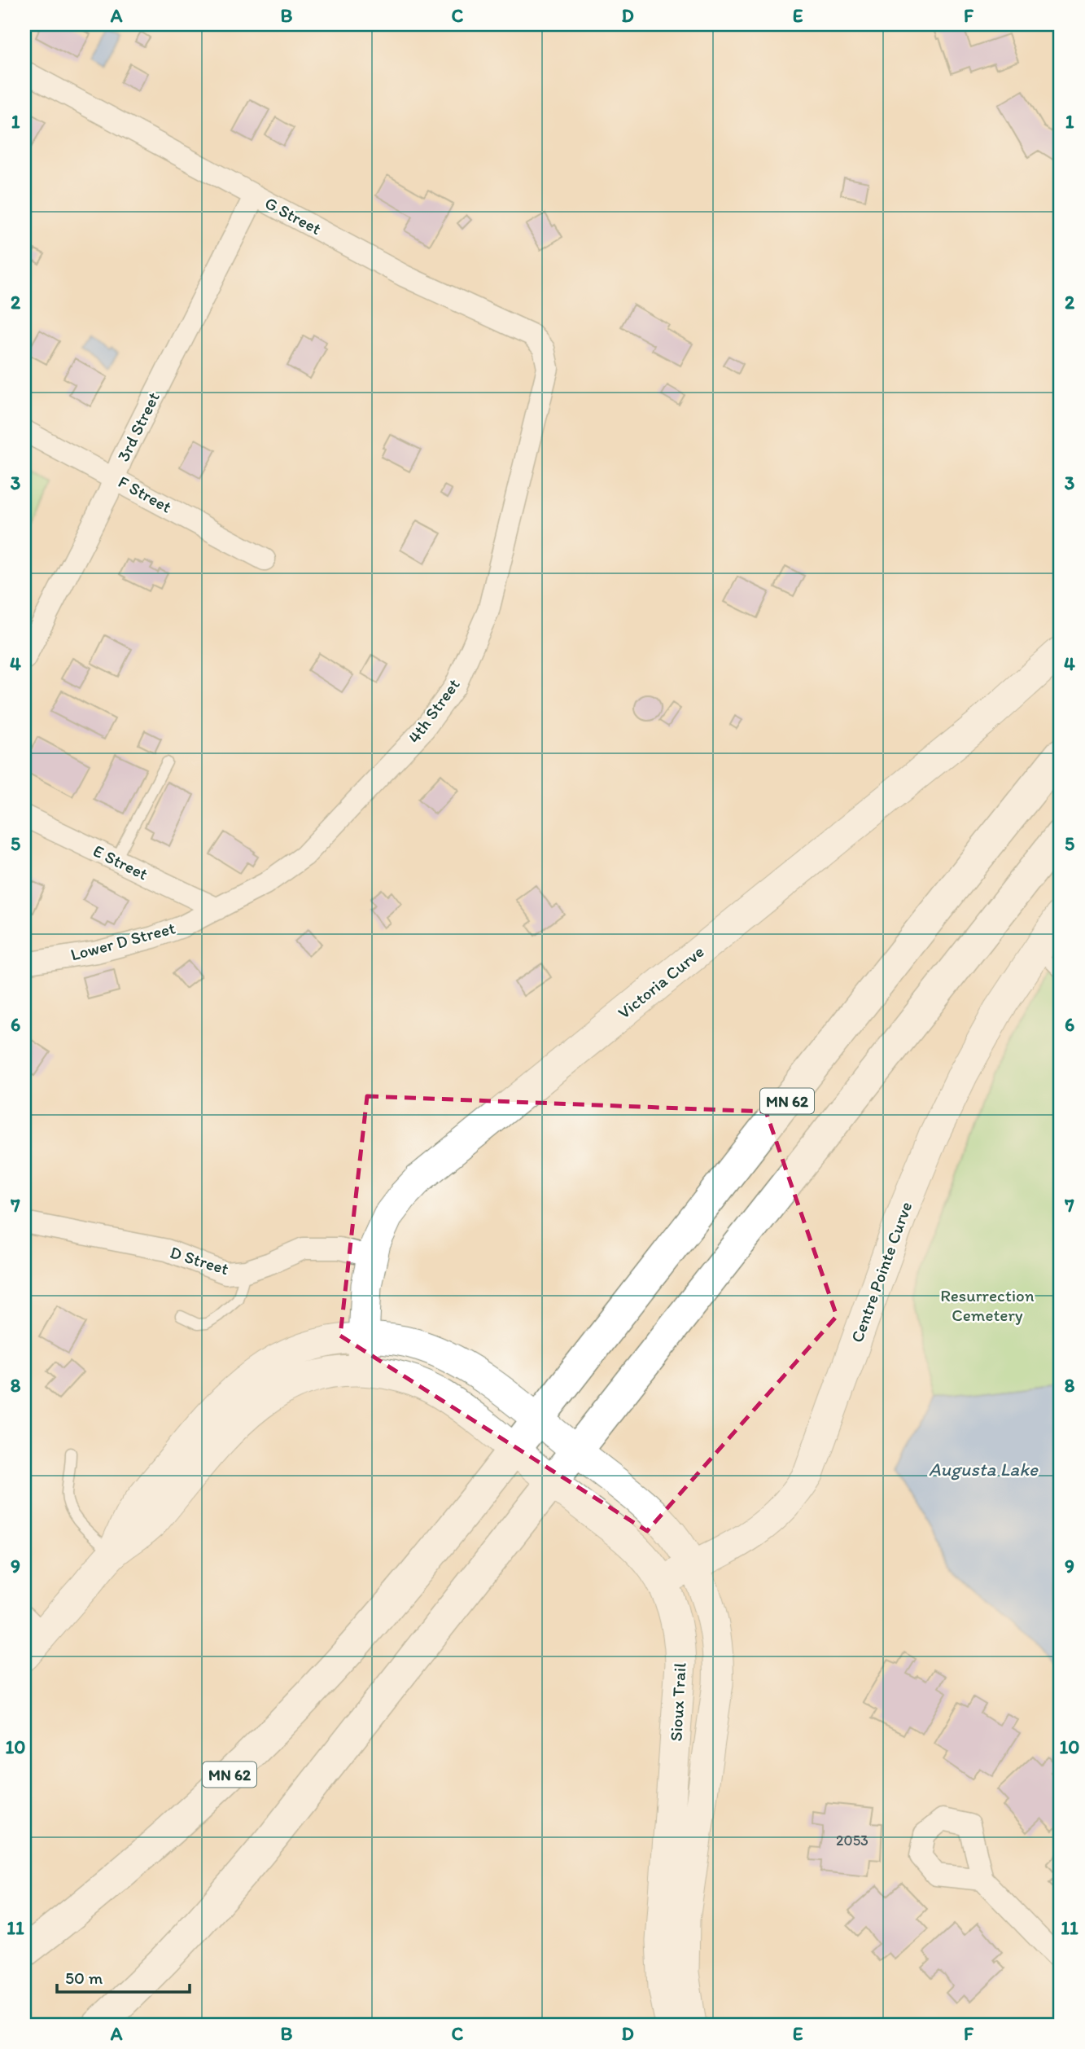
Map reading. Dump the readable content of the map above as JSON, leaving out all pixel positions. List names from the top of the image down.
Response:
{
  "streets": {
    "highway": ["MN 62"],
    "main road": ["Victoria Curve", "Centre Pointe Curve", "Sioux Trail"],
    "street": [
      "G Street",
      "3rd Street",
      "F Street",
      "4th Street",
      "E Street",
      "Lower D Street",
      "D Street"
    ]
  },
  "crossings": [
    ["G Street", "3rd Street"],
    ["G Street", "4th Street"],
    ["3rd Street", "F Street"],
    ["4th Street", "E Street"],
    ["4th Street", "Lower D Street"],
    ["E Street", "Lower D Street"],
    ["Victoria Curve", "D Street"],
    ["Victoria Curve", "Sioux Trail"],
    ["MN 62", "Sioux Trail"],
    ["Centre Pointe Curve", "Sioux Trail"]
  ],
  "water": ["Augusta Lake"],
  "parks": ["Resurrection Cemetery"],
  "house_numbers": ["2053"],
  "scale_bar": "50 m",
  "grid": {
    "columns": [
      "A",
      "B",
      "C",
      "D",
      "E",
      "F"
    ],
    "rows": [
      "1",
      "2",
      "3",
      "4",
      "5",
      "6",
      "7",
      "8",
      "9",
      "10",
      "11"
    ]
  }
}
